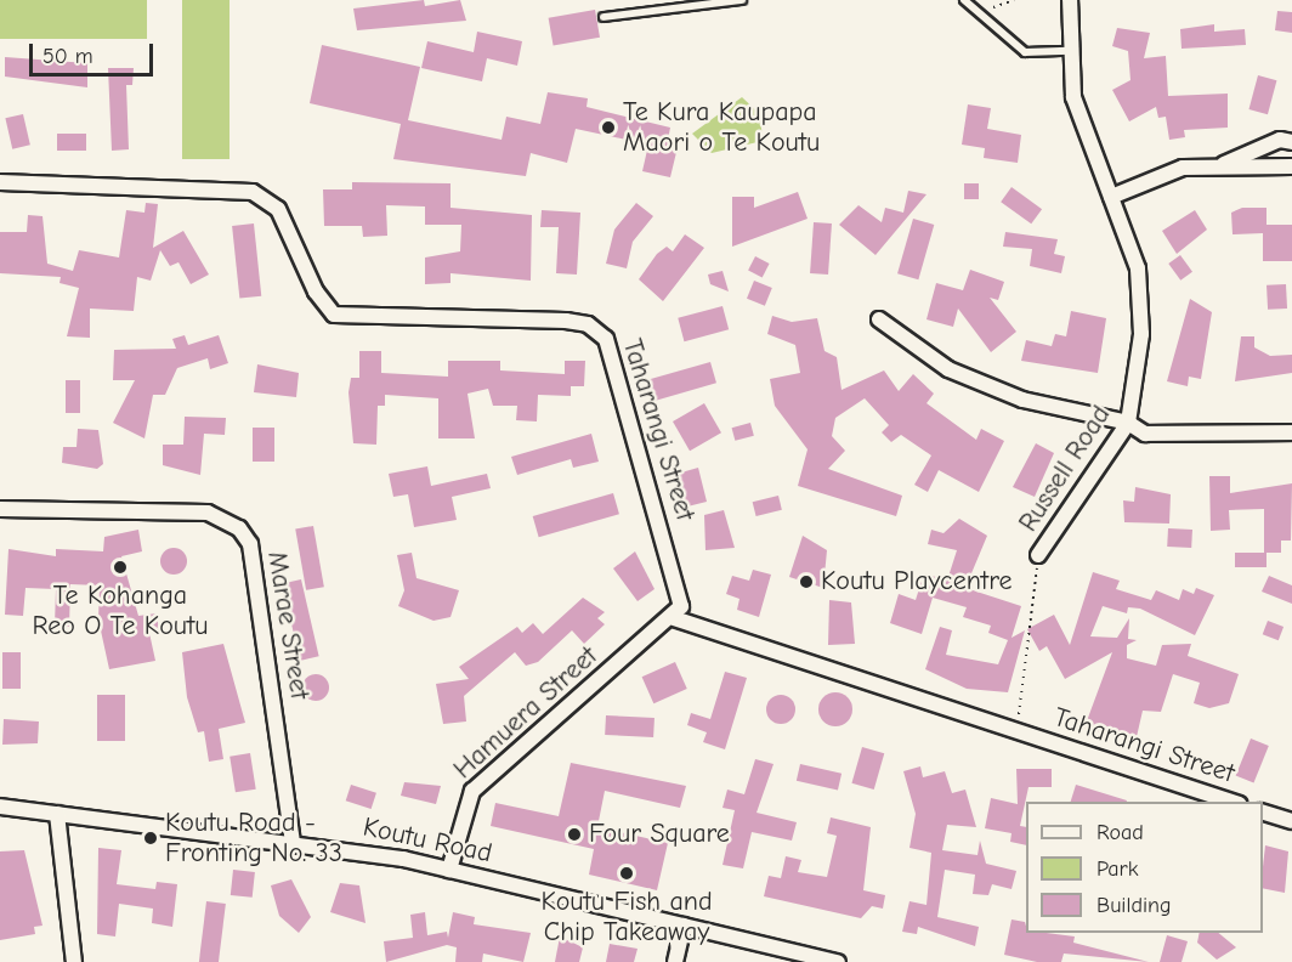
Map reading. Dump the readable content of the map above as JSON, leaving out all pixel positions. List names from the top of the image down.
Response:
{
  "streets": {
    "street": [
      "Taharangi Street",
      "Russell Road",
      "Marae Street",
      "Hamuera Street",
      "Koutu Road"
    ]
  },
  "crossings": [
    ["Taharangi Street", "Hamuera Street"],
    ["Marae Street", "Koutu Road"],
    ["Hamuera Street", "Koutu Road"]
  ],
  "places": [
    "Te Kura Kaupapa Maori o Te Koutu",
    "Te Kohanga Reo O Te Koutu",
    "Koutu Playcentre",
    "Four Square",
    "Koutu Road - Fronting No. 33",
    "Koutu Fish and Chip Takeaway"
  ],
  "legend": ["Road", "Park", "Building"],
  "scale_bar": "50 m"
}
